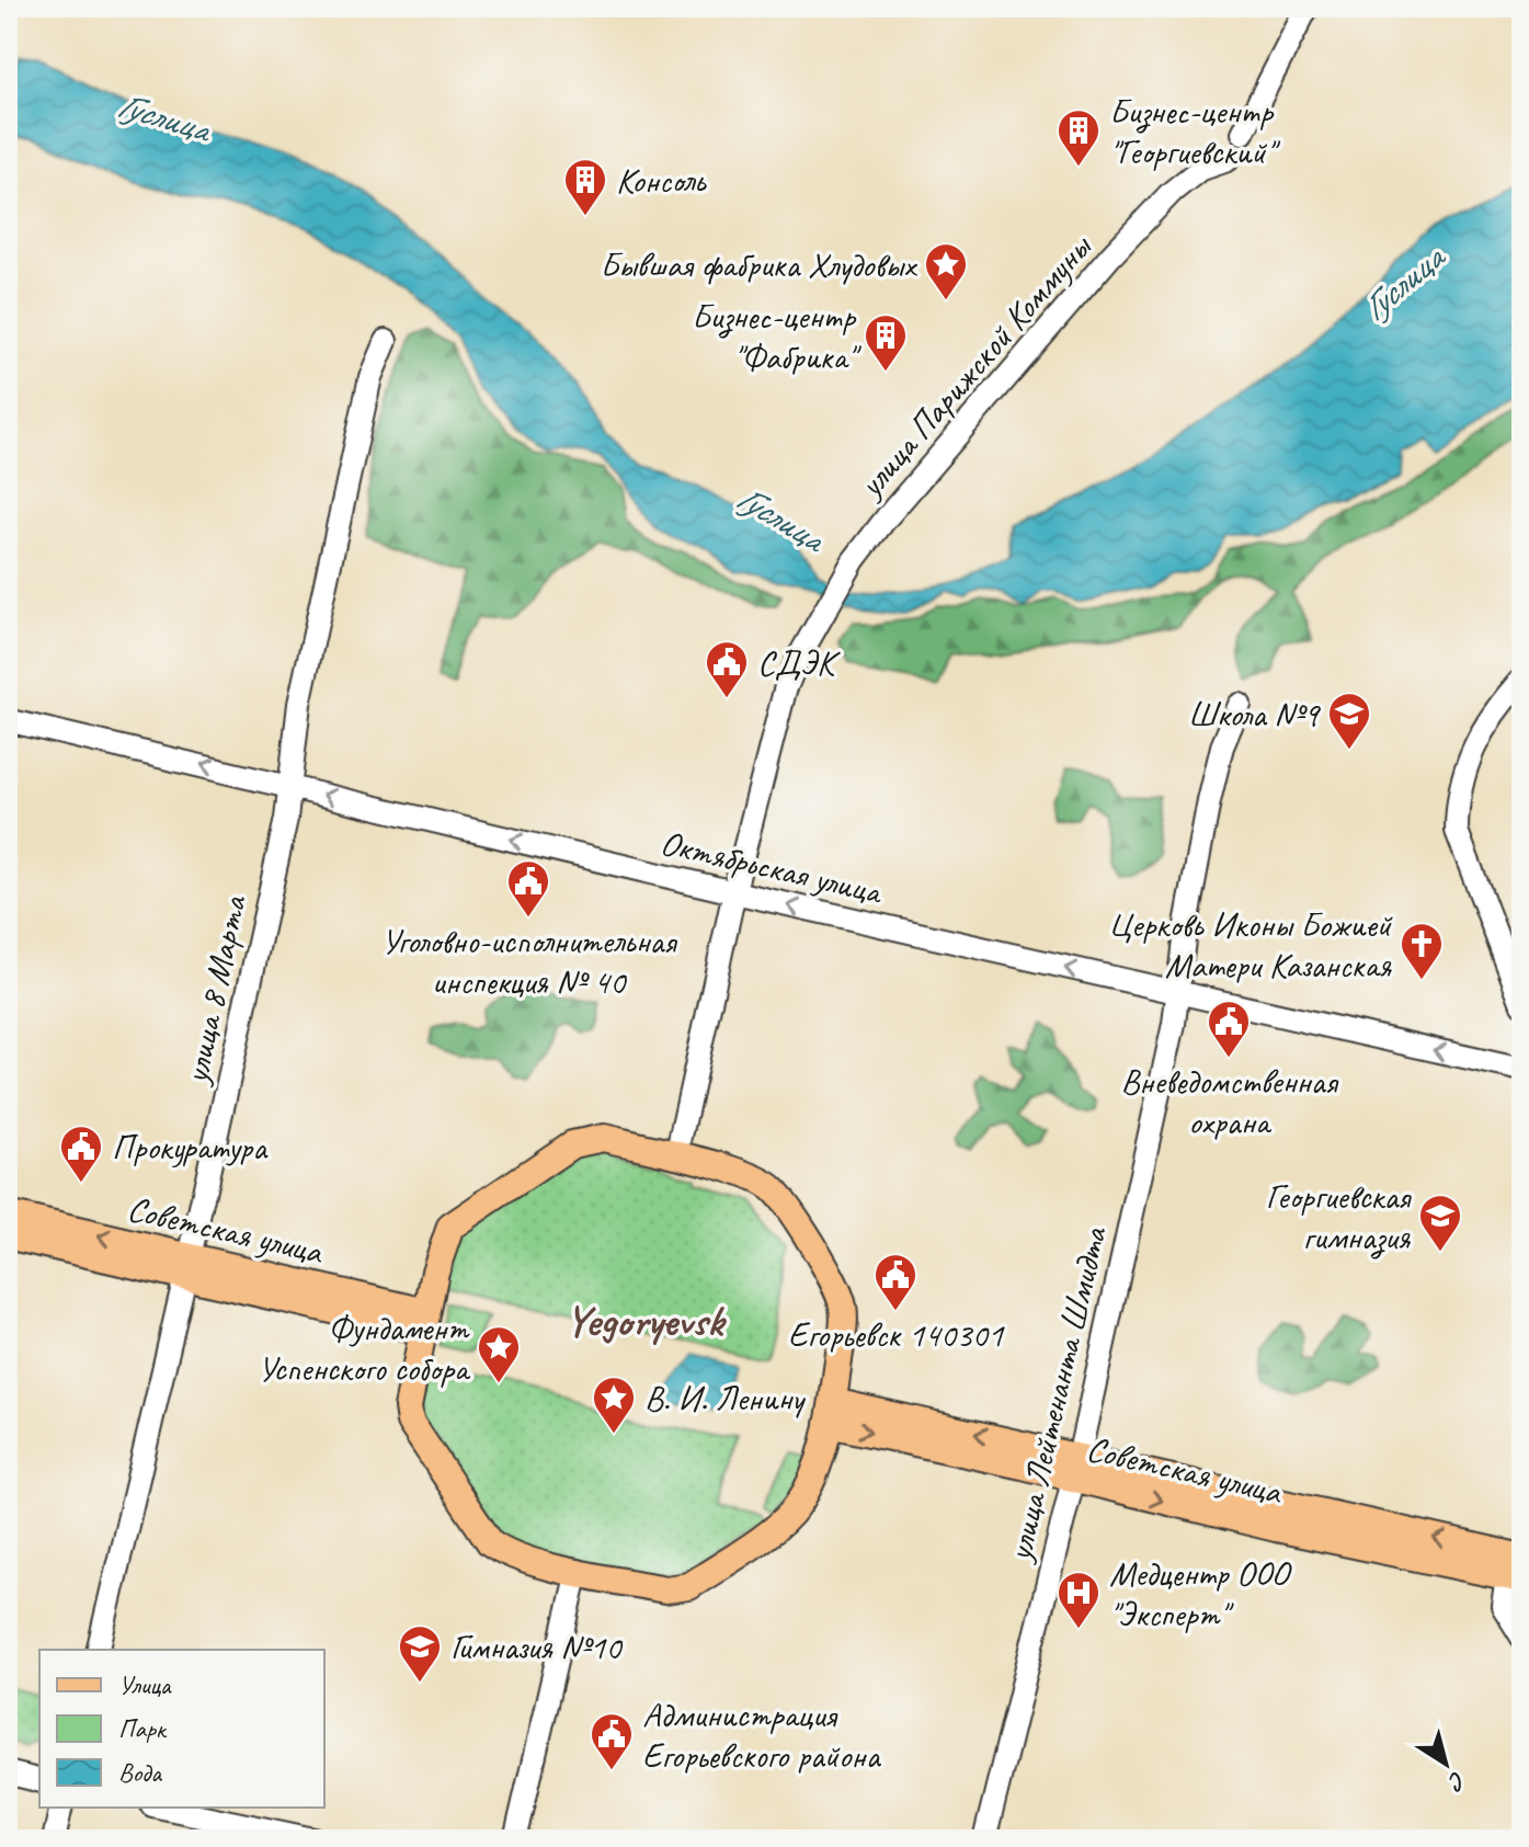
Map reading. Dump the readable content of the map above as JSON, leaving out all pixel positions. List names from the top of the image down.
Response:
{
  "streets": {
    "main road": ["Советская улица"],
    "street": [
      "улица Парижской Коммуны",
      "Октябрьская улица",
      "улица 8 Марта",
      "улица Лейтенанта Шмидта"
    ]
  },
  "crossings": [
    ["улица Парижской Коммуны", "Октябрьская улица"],
    ["Октябрьская улица", "улица 8 Марта"],
    ["Октябрьская улица", "улица Лейтенанта Шмидта"],
    ["улица 8 Марта", "Советская улица"],
    ["Советская улица", "улица Лейтенанта Шмидта"]
  ],
  "one_way": ["Октябрьская улица"],
  "districts": ["Yegoryevsk"],
  "water": ["Гуслица"],
  "places": {
    "building": ["Бизнес-центр \"Георгиевский\"", "Консоль", "Бизнес-центр \"Фабрика\""],
    "place": ["Бывшая фабрика Хлудовых", "Фундамент Успенского собора", "В. И. Ленину"],
    "public building": [
      "СДЭК",
      "Уголовно-исполнительная инспекция № 40",
      "Вневедомственная охрана",
      "Прокуратура",
      "Егорьевск 140301",
      "Администрация Егорьевского района"
    ],
    "school or university": ["Школа №9", "Георгиевская гимназия", "Гимназия №10"],
    "church": ["Церковь Иконы Божией Матери Казанская"],
    "hospital": ["Медцентр ООО \"Эксперт\""]
  },
  "legend": ["Улица", "Парк", "Вода"],
  "north": "bottom right"
}
